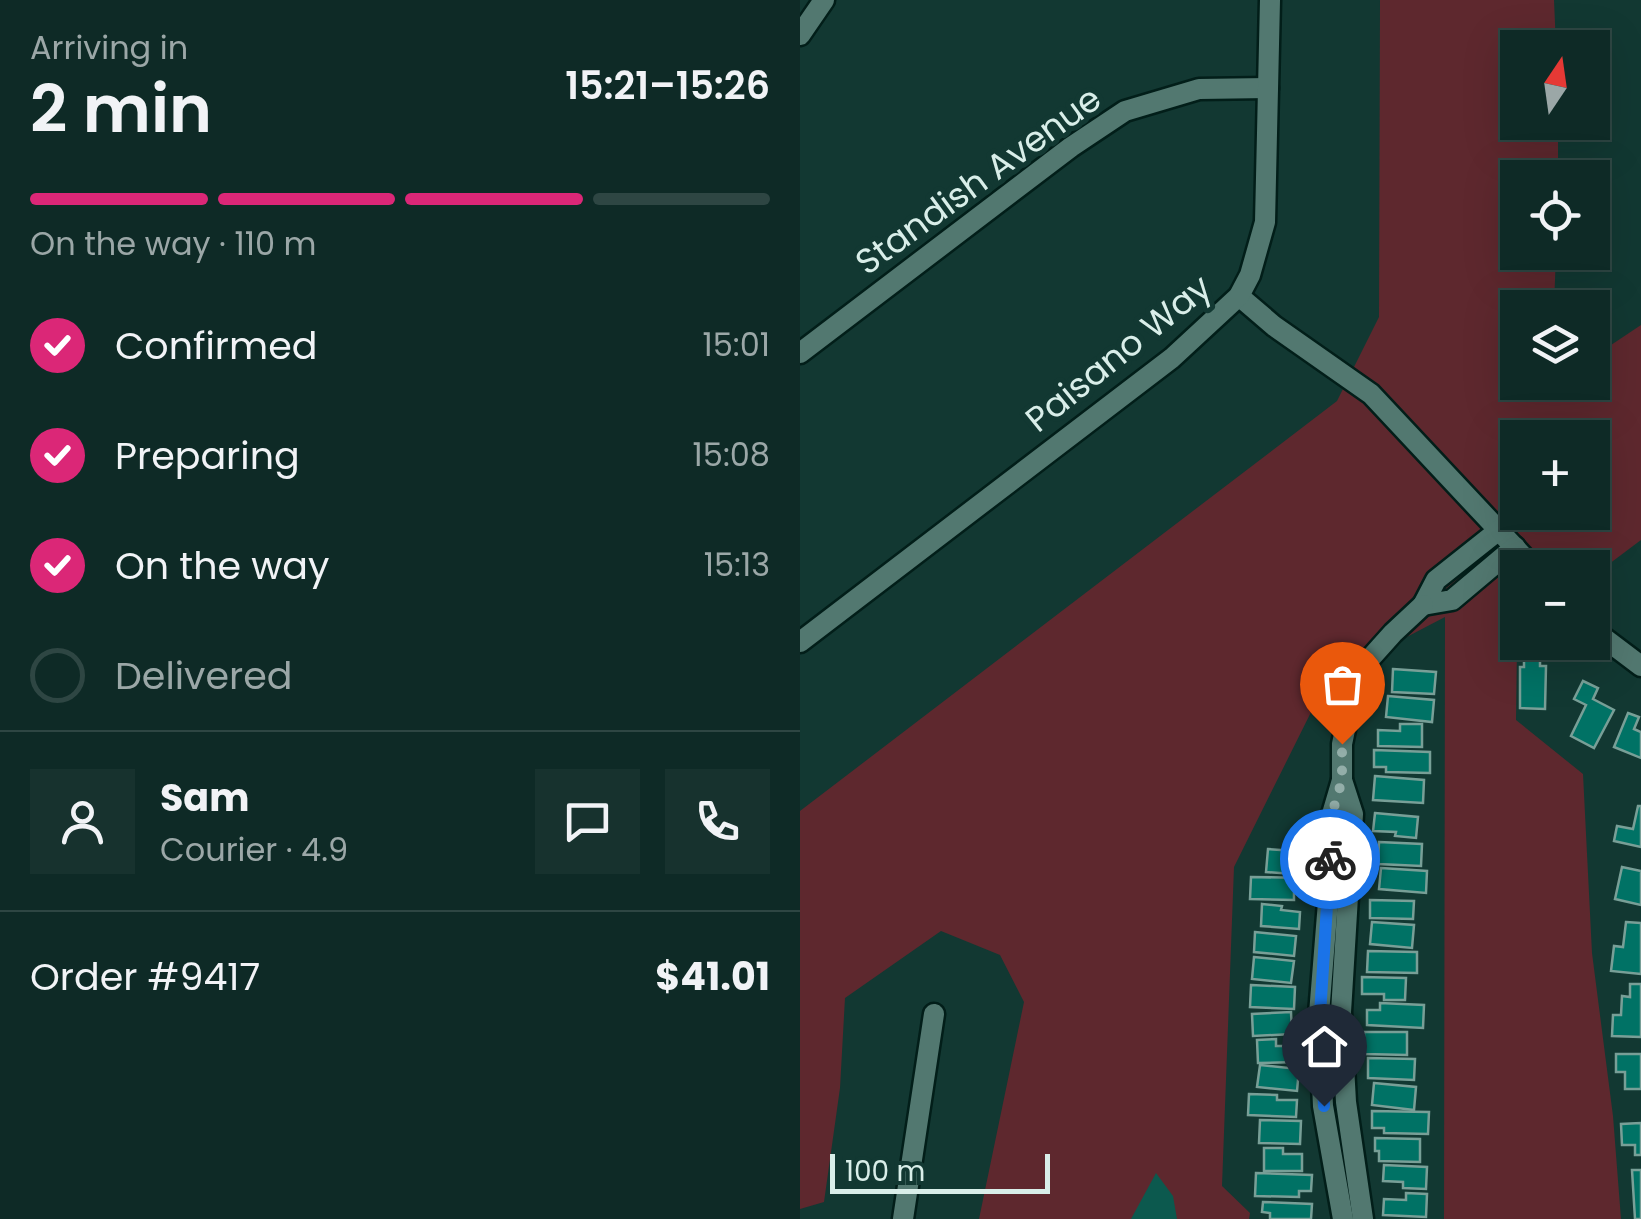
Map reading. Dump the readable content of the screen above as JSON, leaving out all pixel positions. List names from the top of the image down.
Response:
{
  "streets": {
    "street": ["Standish Avenue", "Paisano Way"]
  },
  "crossings": [
    ["Standish Avenue", "Paisano Way"]
  ],
  "scale_bar": "100 m",
  "north": "top",
  "page": {
    "heading": ["2 min", "Arriving in", "15:21–15:26"],
    "panel": [
      "Sam",
      "Courier · 4.9",
      "Order #9417",
      "$41.01"
    ],
    "map_buttons": ["+", "−"],
    "bar": "On the way · 110 m",
    "list": [
      ["Confirmed", "15:01"],
      ["Preparing", "15:08"],
      ["On the way", "15:13"],
      "Delivered"
    ],
    "scale": "100 m"
  }
}
